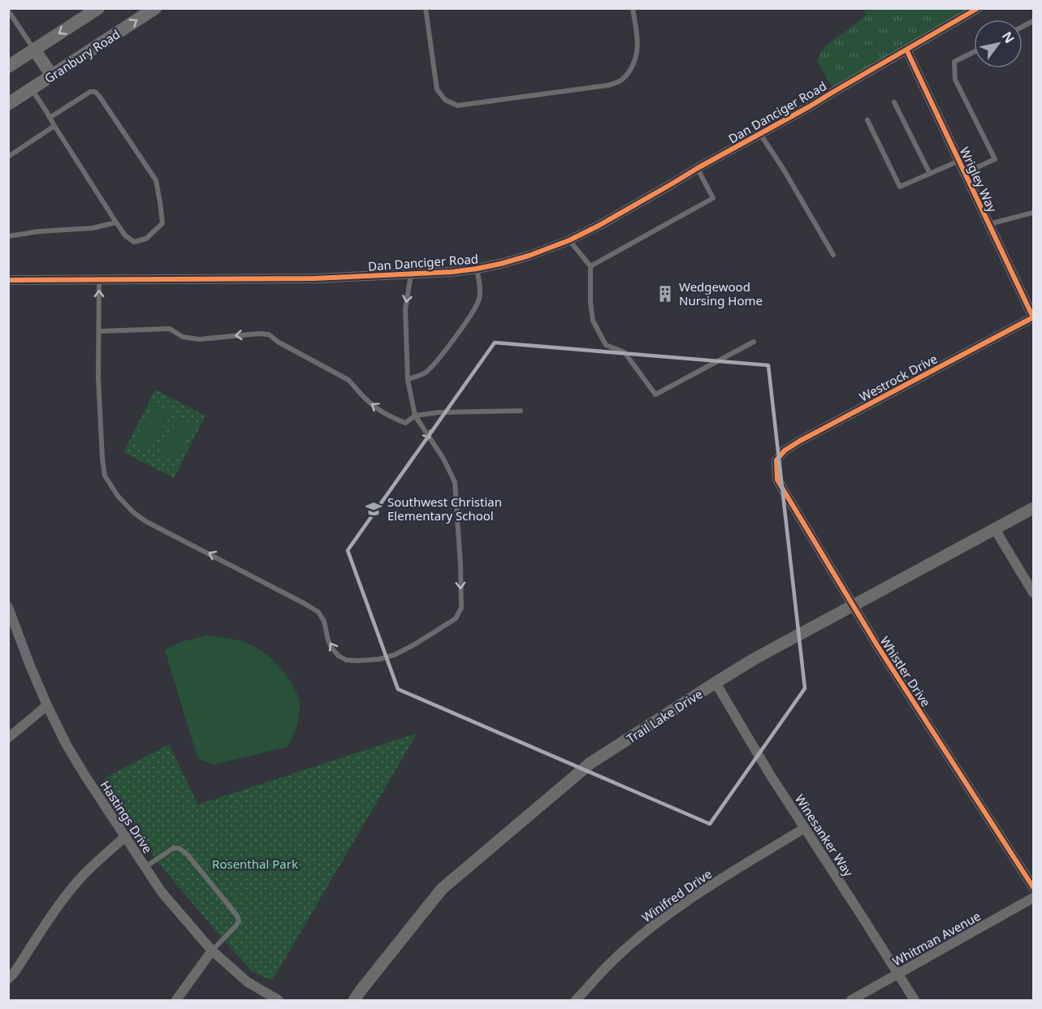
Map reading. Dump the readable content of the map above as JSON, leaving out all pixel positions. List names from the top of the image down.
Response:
{
  "streets": {
    "main road": ["Granbury Road"],
    "street": [
      "Dan Danciger Road",
      "Wrigley Way",
      "Westrock Drive",
      "Whistler Drive",
      "Trail Lake Drive",
      "Hastings Drive",
      "Winesanker Way",
      "Winifred Drive",
      "Whitman Avenue"
    ]
  },
  "crossings": [
    ["Dan Danciger Road", "Wrigley Way"],
    ["Wrigley Way", "Westrock Drive"],
    ["Westrock Drive", "Whistler Drive"],
    ["Whistler Drive", "Trail Lake Drive"],
    ["Trail Lake Drive", "Winesanker Way"],
    ["Winesanker Way", "Winifred Drive"],
    ["Winesanker Way", "Whitman Avenue"]
  ],
  "parks": ["Rosenthal Park"],
  "places": {
    "building": ["Wedgewood Nursing Home"],
    "school or university": ["Southwest Christian Elementary School"]
  },
  "north": "top right"
}
